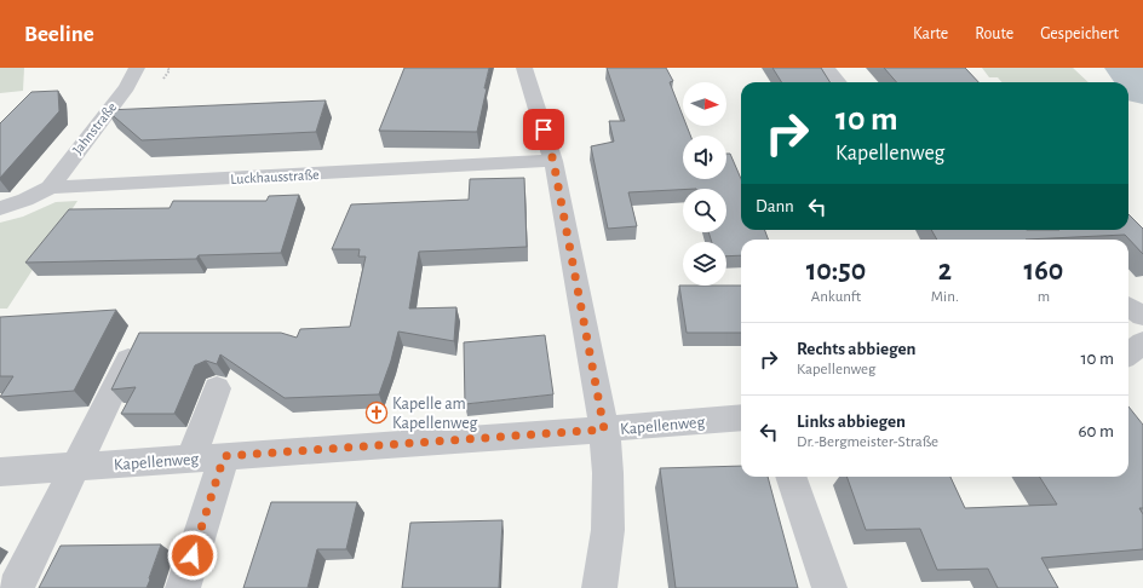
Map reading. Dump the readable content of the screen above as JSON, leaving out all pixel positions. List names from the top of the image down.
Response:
{
  "streets": {
    "street": ["Jahnstraße", "Luckhausstraße", "Kapellenweg"]
  },
  "crossings": [
    ["Jahnstraße", "Luckhausstraße"]
  ],
  "places": {
    "church": ["Kapelle am Kapellenweg"]
  },
  "north": "right",
  "page": {
    "header": "Beeline",
    "nav": ["Karte", "Route", "Gespeichert"],
    "turn": ["10 m", "Kapellenweg"],
    "then": "Dann",
    "eta": [
      "10:50",
      "Ankunft",
      "2",
      "Min.",
      "160",
      "m"
    ],
    "list": [
      {
        "name": "Rechts abbiegen",
        "note": "Kapellenweg",
        "value": "10 m"
      },
      {
        "name": "Links abbiegen",
        "note": "Dr.-Bergmeister-Straße",
        "value": "60 m"
      }
    ]
  }
}
